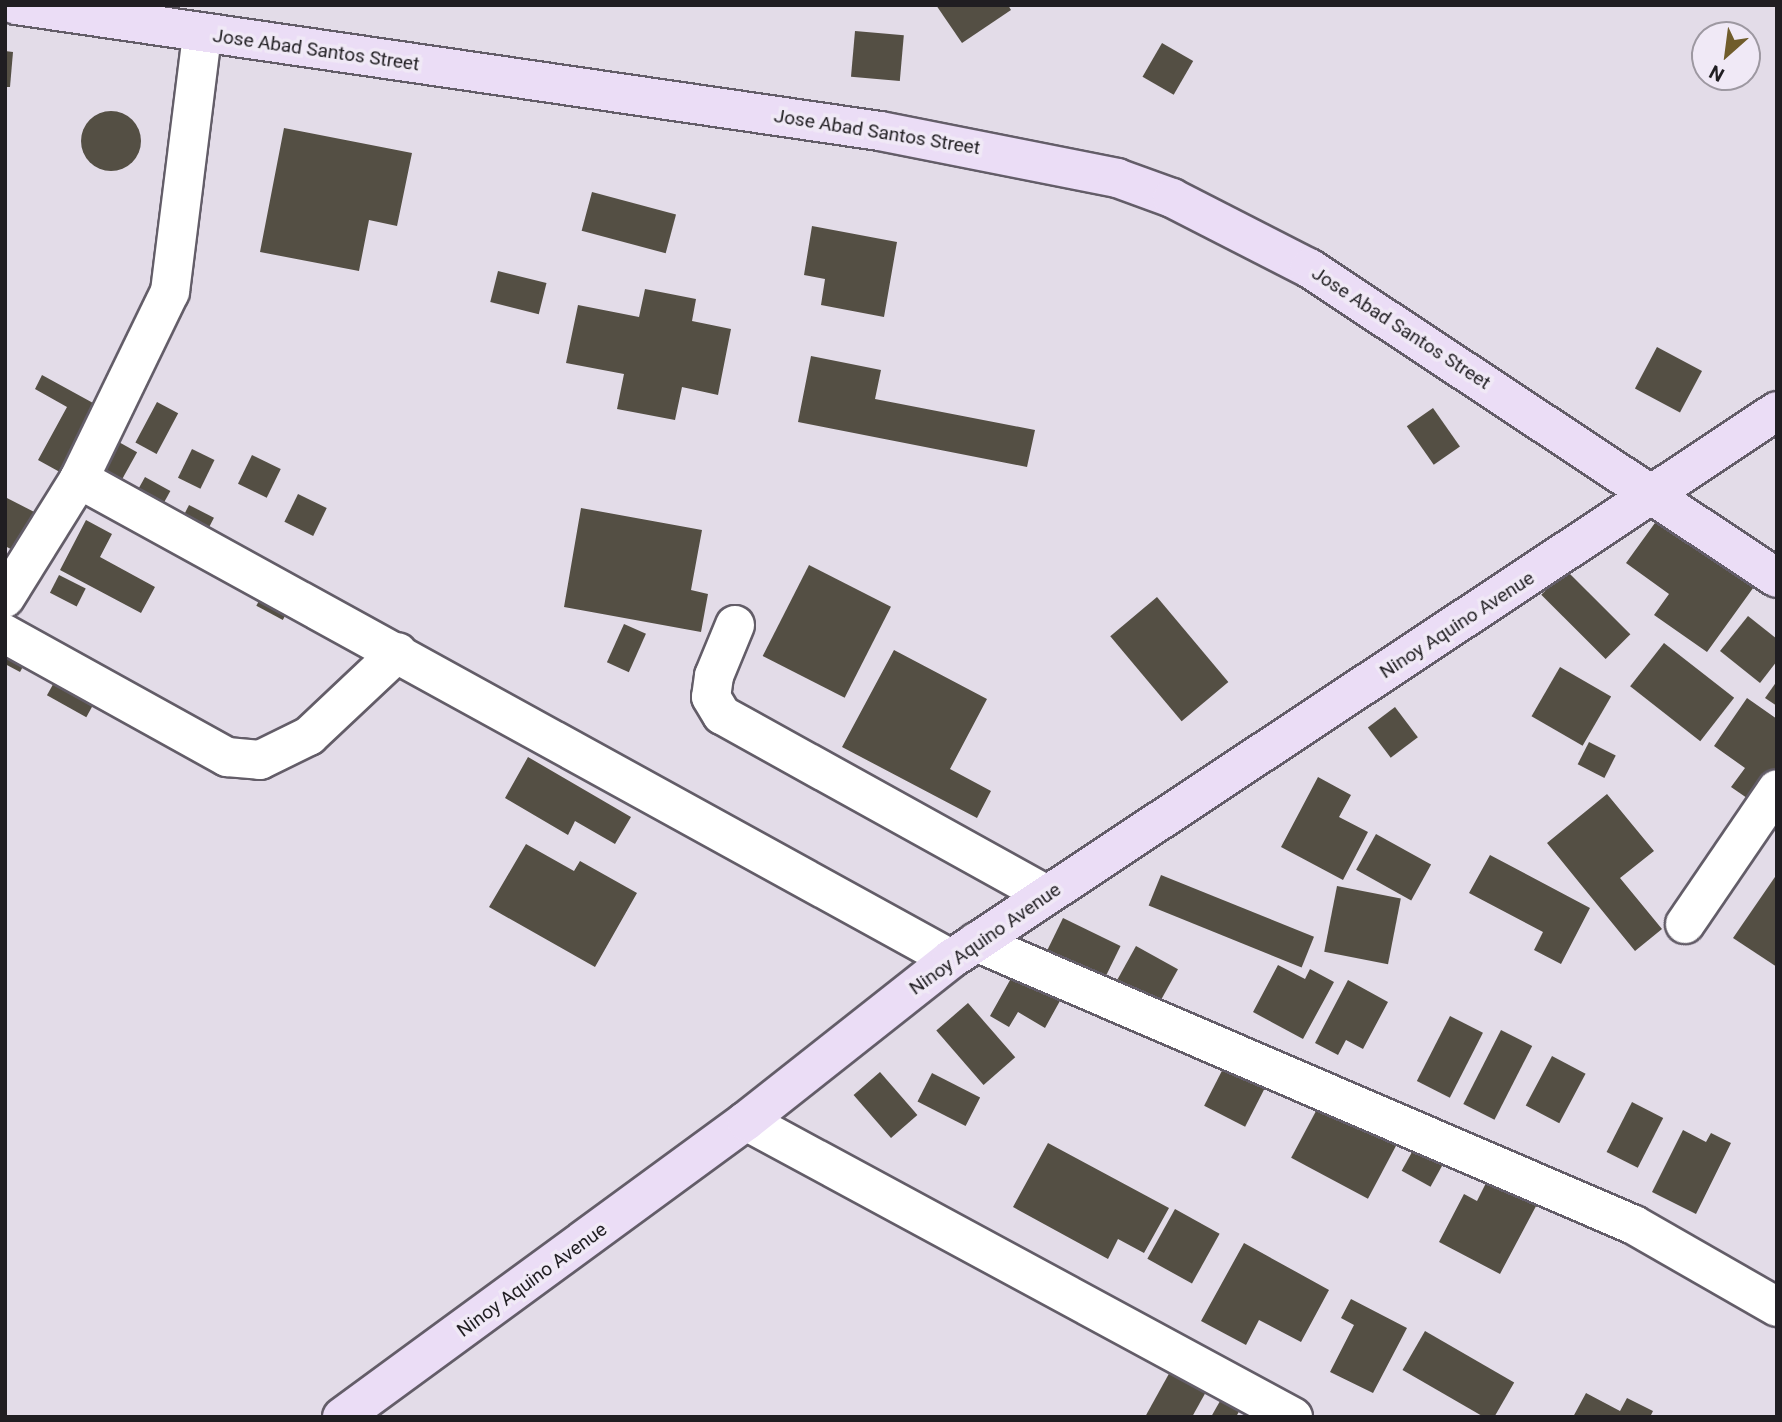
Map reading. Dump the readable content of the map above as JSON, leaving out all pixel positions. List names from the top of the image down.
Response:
{
  "streets": {
    "main road": ["Jose Abad Santos Street", "Ninoy Aquino Avenue"]
  },
  "crossings": [
    ["Jose Abad Santos Street", "Ninoy Aquino Avenue"]
  ],
  "north": "bottom left"
}
